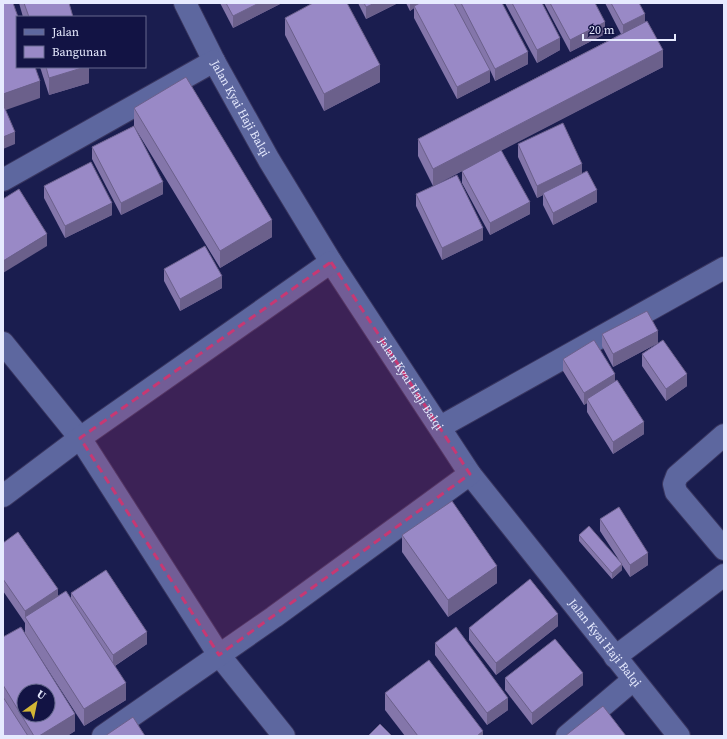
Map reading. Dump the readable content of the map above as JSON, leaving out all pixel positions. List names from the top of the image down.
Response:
{
  "streets": {
    "street": ["Jalan Kyai Haji Balqi"]
  },
  "legend": ["Jalan", "Bangunan"],
  "scale_bar": "20 m",
  "north": "top right"
}
